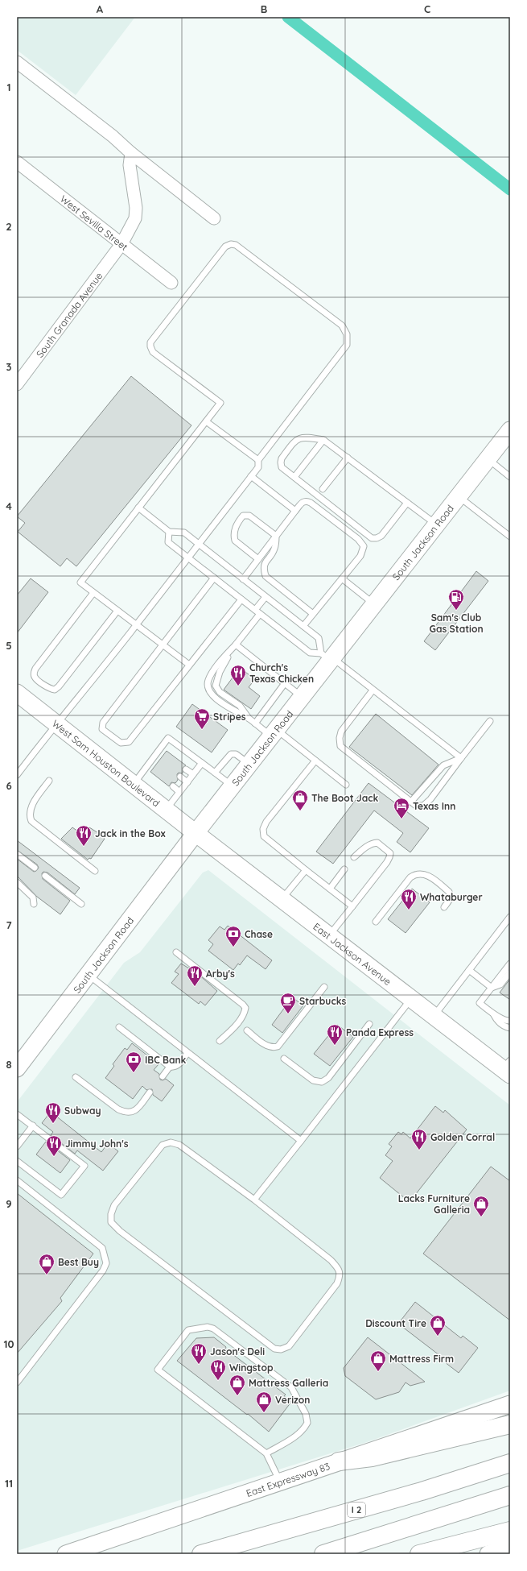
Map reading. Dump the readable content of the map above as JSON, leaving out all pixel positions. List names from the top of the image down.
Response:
{
  "streets": {
    "highway": ["I 2"],
    "main road": [
      "South Jackson Road",
      "West Sam Houston Boulevard",
      "East Jackson Avenue",
      "East Expressway 83"
    ],
    "street": ["West Sevilla Street", "South Granada Avenue"]
  },
  "crossings": [
    ["West Sevilla Street", "South Granada Avenue"],
    ["South Jackson Road", "West Sam Houston Boulevard"],
    ["South Jackson Road", "East Jackson Avenue"],
    ["West Sam Houston Boulevard", "East Jackson Avenue"]
  ],
  "places": {
    "fuel station": ["Sam's Club Gas Station"],
    "restaurant": [
      "Church's Texas Chicken",
      "Jack in the Box",
      "Whataburger",
      "Arby's",
      "Panda Express",
      "Subway",
      "Golden Corral",
      "Jimmy John's",
      "Jason's Deli",
      "Wingstop"
    ],
    "supermarket": ["Stripes"],
    "shop": [
      "The Boot Jack",
      "Lacks Furniture Galleria",
      "Best Buy",
      "Discount Tire",
      "Mattress Firm",
      "Mattress Galleria",
      "Verizon"
    ],
    "hotel": ["Texas Inn"],
    "bank": ["Chase", "IBC Bank"],
    "cafe": ["Starbucks"]
  },
  "grid": {
    "columns": ["A", "B", "C"],
    "rows": [
      "1",
      "2",
      "3",
      "4",
      "5",
      "6",
      "7",
      "8",
      "9",
      "10",
      "11"
    ]
  }
}
